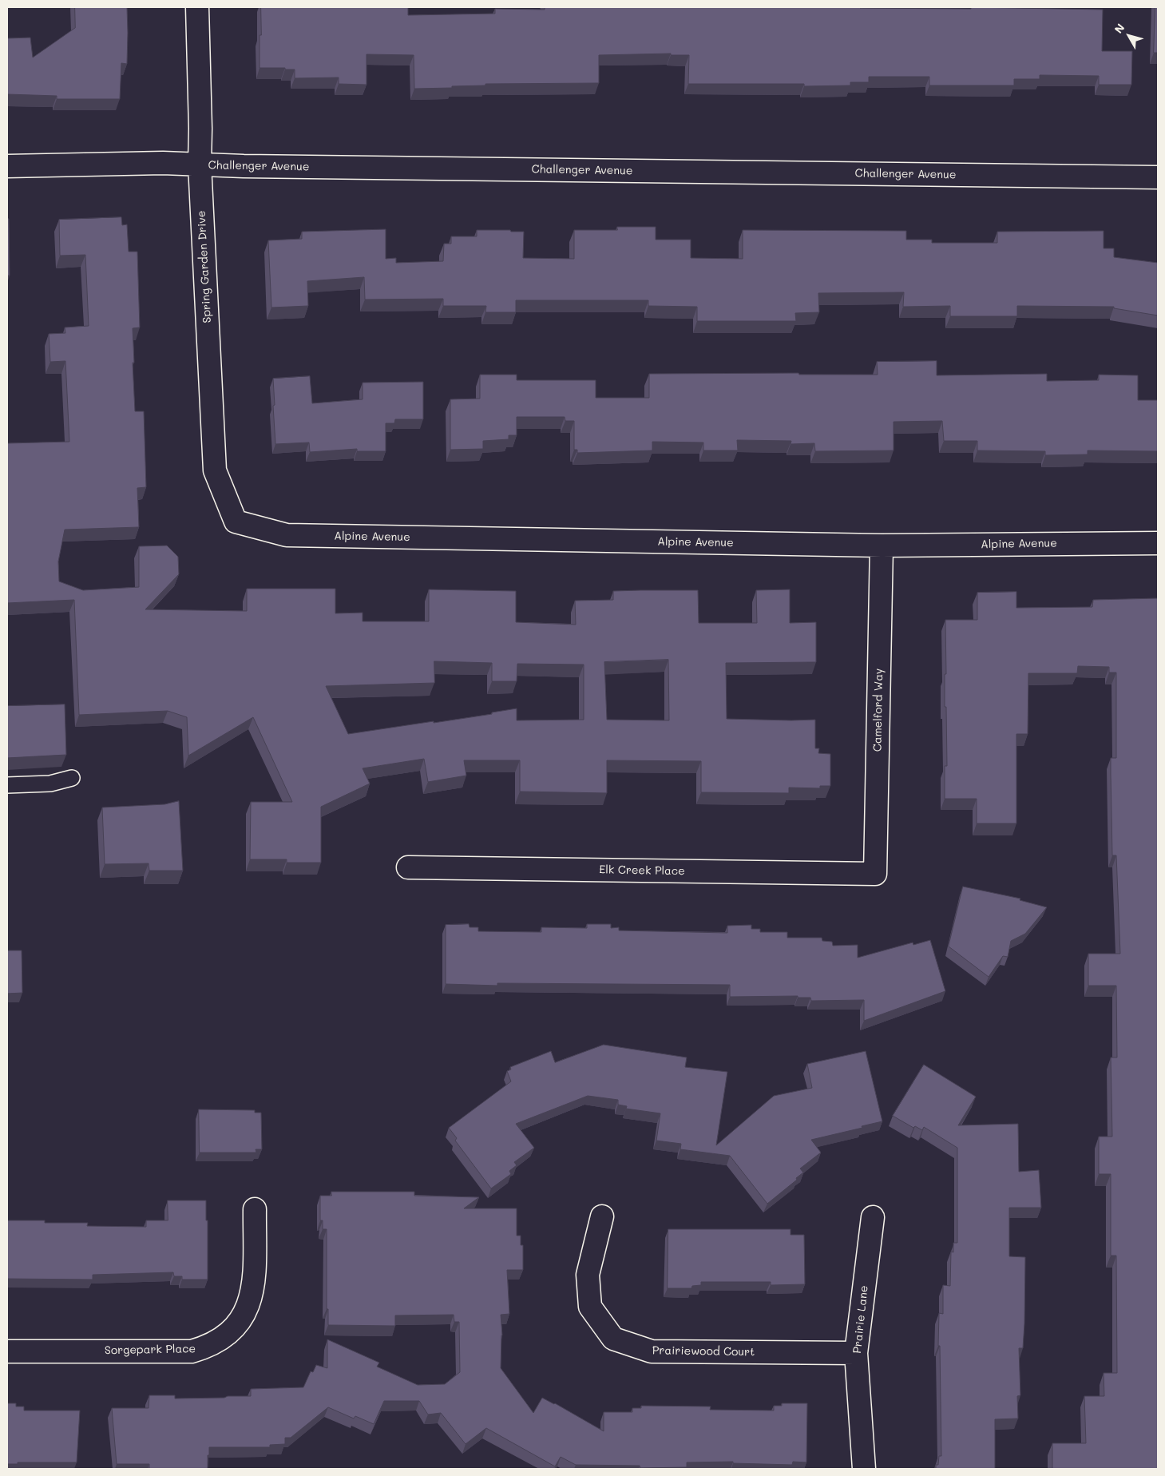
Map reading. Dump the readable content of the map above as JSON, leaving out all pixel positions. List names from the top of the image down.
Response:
{
  "streets": {
    "street": [
      "Challenger Avenue",
      "Spring Garden Drive",
      "Alpine Avenue",
      "Camelford Way",
      "Elk Creek Place",
      "Prairie Lane",
      "Sorgepark Place",
      "Prairiewood Court"
    ]
  },
  "crossings": [
    ["Challenger Avenue", "Spring Garden Drive"],
    ["Spring Garden Drive", "Alpine Avenue"],
    ["Alpine Avenue", "Camelford Way"],
    ["Camelford Way", "Elk Creek Place"],
    ["Prairie Lane", "Prairiewood Court"]
  ],
  "north": "top left"
}
